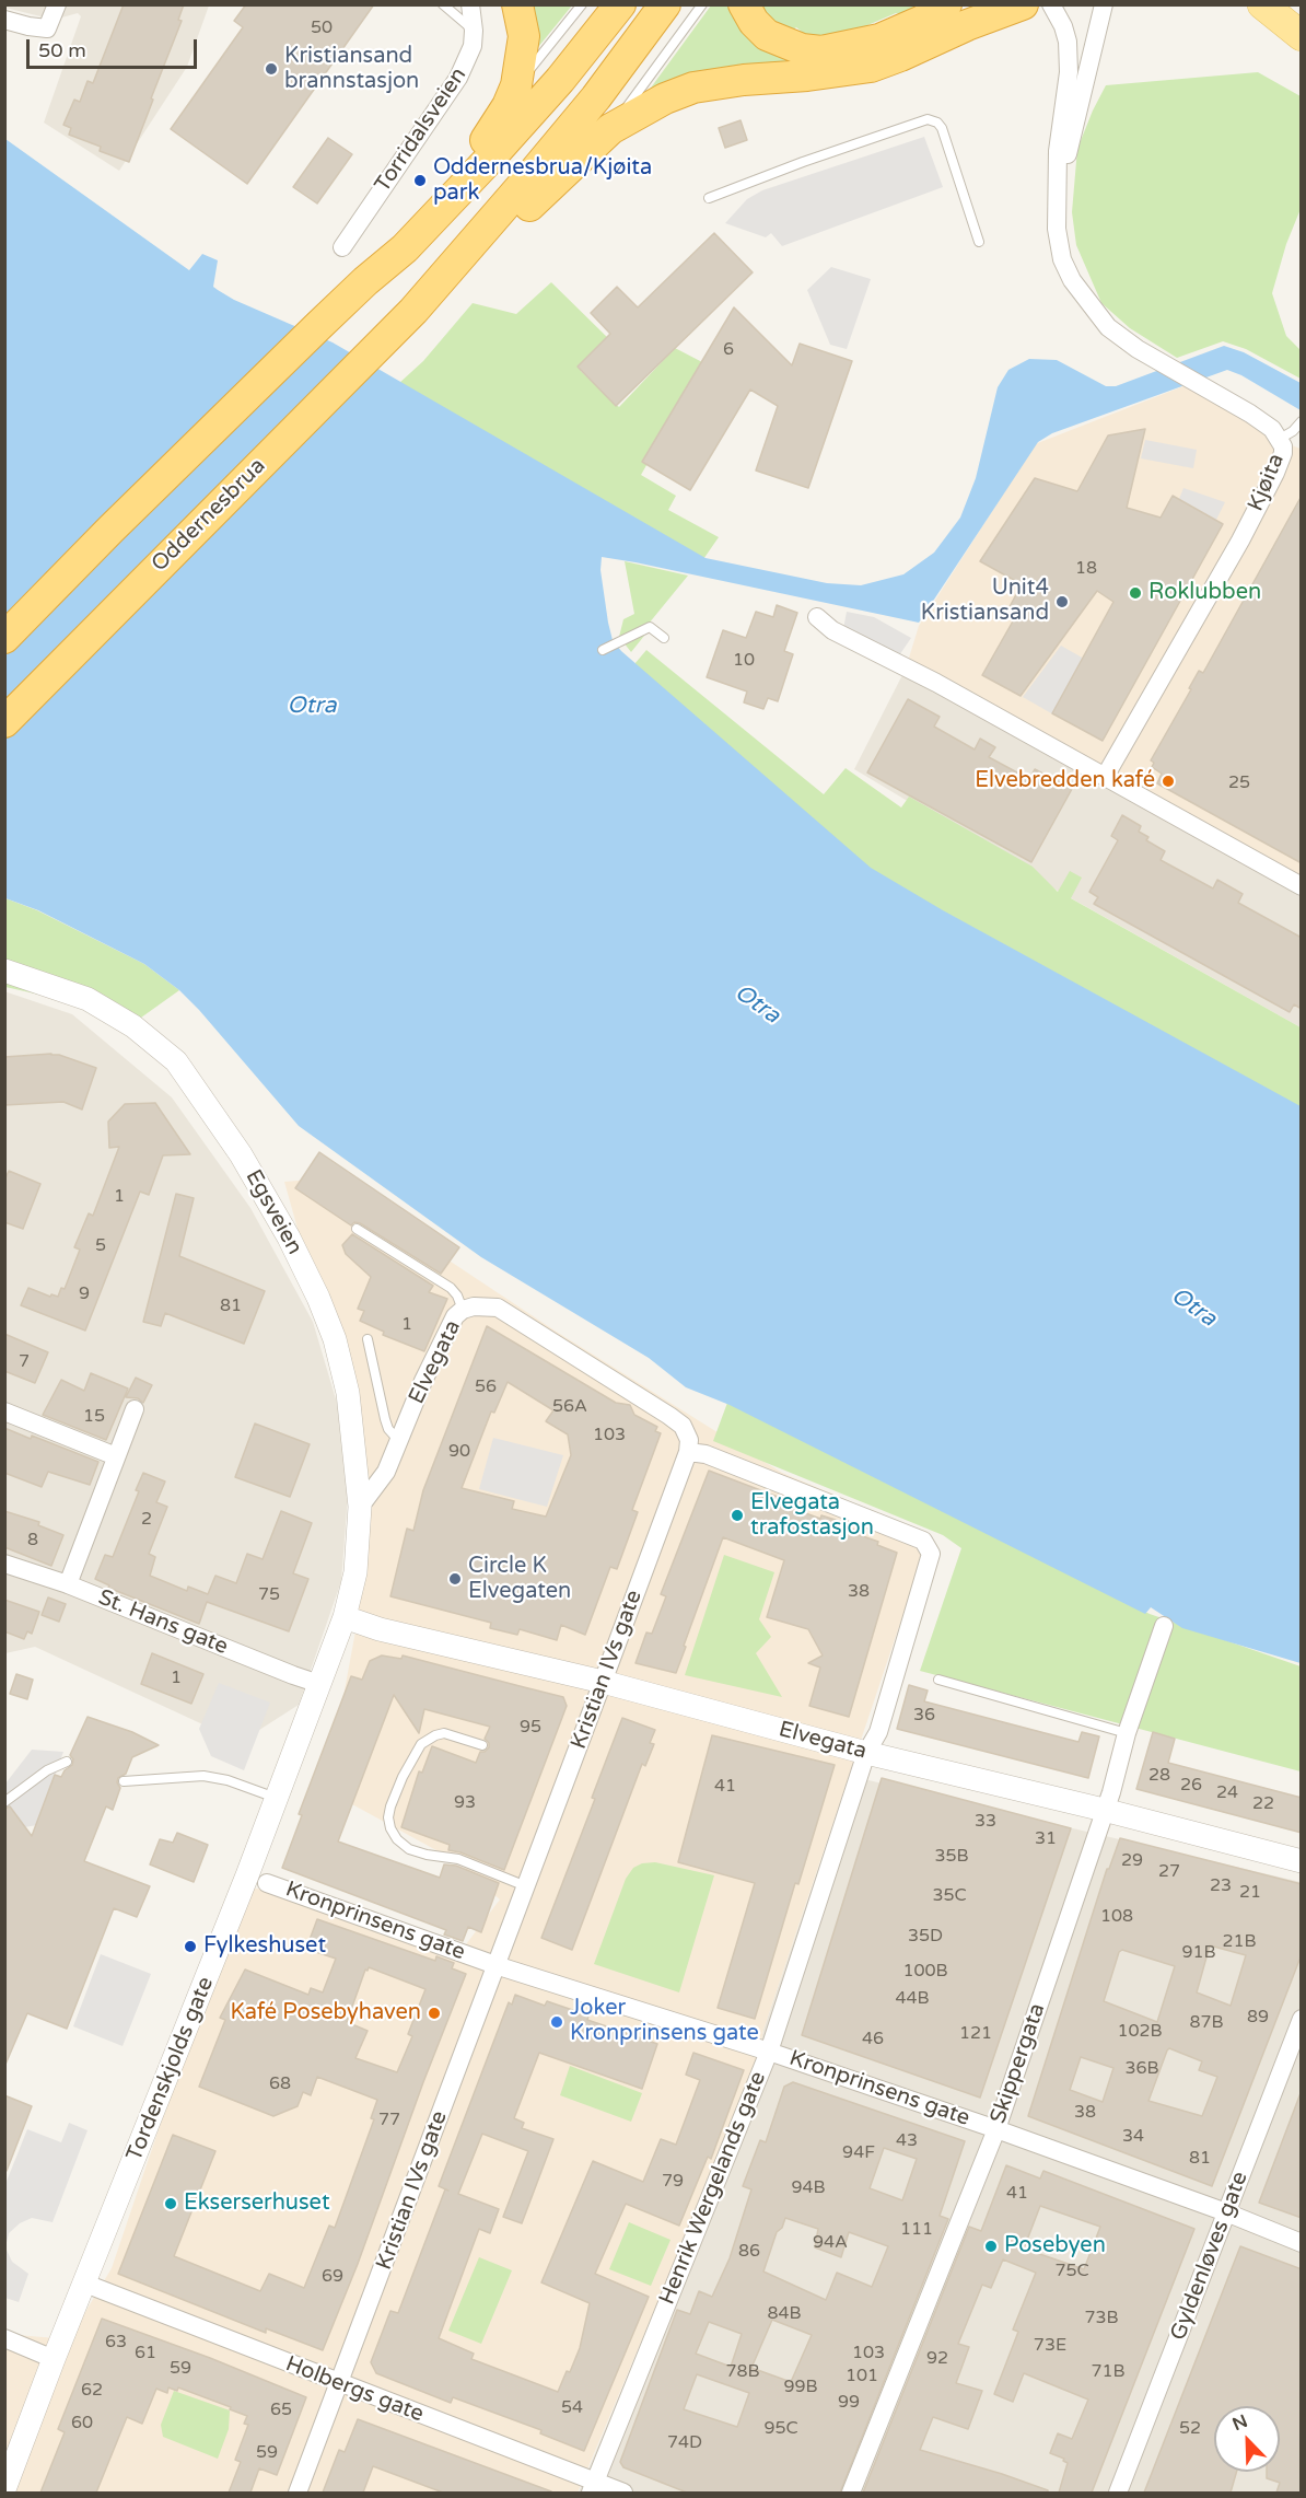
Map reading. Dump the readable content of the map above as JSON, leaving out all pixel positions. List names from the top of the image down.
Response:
{
  "streets": {
    "highway": ["Oddernesbrua"],
    "street": [
      "Torridalsveien",
      "Kjøita",
      "Egsveien",
      "Elvegata",
      "St. Hans gate",
      "Kristian IVs gate",
      "Kronprinsens gate",
      "Skippergata",
      "Tordenskjolds gate",
      "Henrik Wergelands gate",
      "Gyldenløves gate",
      "Holbergs gate"
    ]
  },
  "crossings": [
    ["Egsveien", "Elvegata"],
    ["Egsveien", "Tordenskjolds gate"],
    ["Elvegata", "Kristian IVs gate"],
    ["Elvegata", "Skippergata"],
    ["Elvegata", "Tordenskjolds gate"],
    ["Elvegata", "Henrik Wergelands gate"],
    ["St. Hans gate", "Tordenskjolds gate"],
    ["Kristian IVs gate", "Kronprinsens gate"],
    ["Kristian IVs gate", "Holbergs gate"],
    ["Kronprinsens gate", "Skippergata"],
    ["Kronprinsens gate", "Henrik Wergelands gate"],
    ["Kronprinsens gate", "Gyldenløves gate"],
    ["Tordenskjolds gate", "Holbergs gate"],
    ["Henrik Wergelands gate", "Holbergs gate"]
  ],
  "water": ["Otra"],
  "places": [
    "Kristiansand brannstasjon",
    "Oddernesbrua/Kjøita park",
    "Roklubben",
    "Unit4 Kristiansand",
    "Elvebredden kafé",
    "Elvegata trafostasjon",
    "Circle K Elvegaten",
    "Fylkeshuset",
    "Kafé Posebyhaven",
    "Joker Kronprinsens gate",
    "Ekserserhuset",
    "Posebyen"
  ],
  "house_numbers": [
    "50",
    "6",
    "18",
    "10",
    "25",
    "1",
    "5",
    "9",
    "81",
    "1",
    "7",
    "56",
    "56A",
    "15",
    "103",
    "90",
    "2",
    "8",
    "38",
    "75",
    "1",
    "36",
    "95",
    "28",
    "26",
    "41",
    "24",
    "93",
    "22",
    "33",
    "31",
    "35B",
    "29",
    "27",
    "23",
    "21",
    "35C",
    "108",
    "35D",
    "21B",
    "91B",
    "100B",
    "44B",
    "89",
    "87B",
    "102B",
    "121",
    "46",
    "36B",
    "68",
    "38",
    "77",
    "34",
    "43",
    "94F",
    "81",
    "79",
    "94B",
    "41",
    "111",
    "94A",
    "86",
    "75C",
    "69",
    "84B",
    "73B",
    "63",
    "73E",
    "61",
    "103",
    "92",
    "59",
    "78B",
    "71B",
    "101",
    "99B",
    "62",
    "99",
    "54",
    "65",
    "60",
    "95C",
    "52",
    "74D",
    "59"
  ],
  "scale_bar": "50 m",
  "north": "top left"
}
